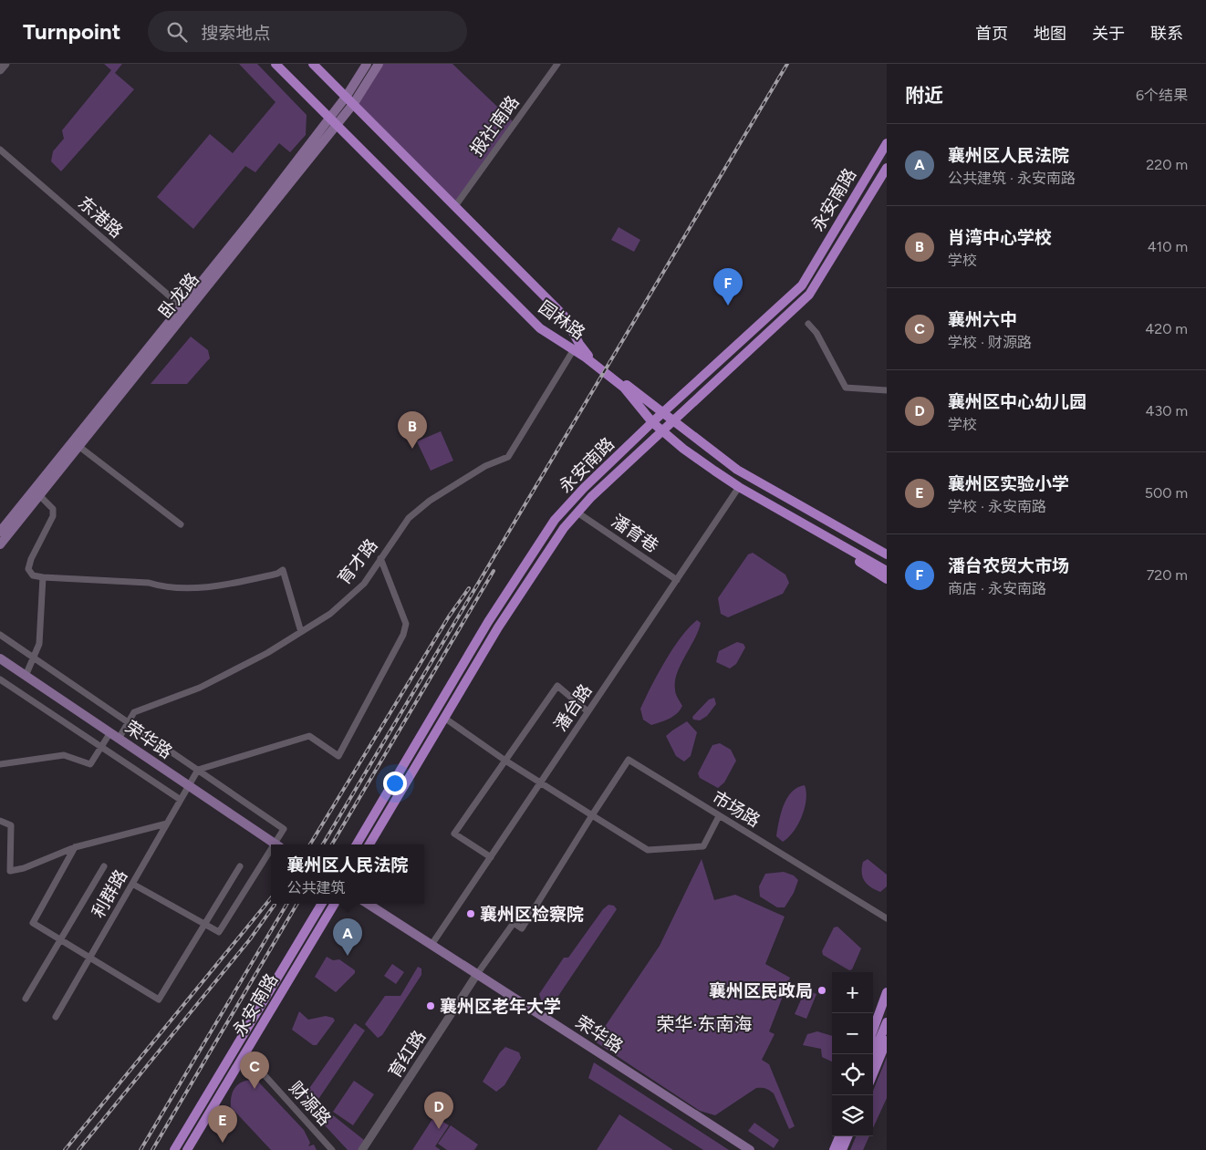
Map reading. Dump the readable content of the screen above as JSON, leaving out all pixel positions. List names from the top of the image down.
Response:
{
  "streets": {
    "main road": [
      "永安南路",
      "卧龙路",
      "园林路",
      "荣华路"
    ],
    "street": [
      "报社南路",
      "东港路",
      "潘育巷",
      "育才路",
      "潘台路",
      "市场路",
      "利群路",
      "育红路",
      "财源路"
    ]
  },
  "crossings": [
    ["报社南路", "园林路"],
    ["永安南路", "园林路"],
    ["永安南路", "潘育巷"],
    ["东港路", "卧龙路"],
    ["卧龙路", "园林路"],
    ["园林路", "育才路"],
    ["园林路", "潘台路"],
    ["潘育巷", "潘台路"],
    ["育才路", "荣华路"],
    ["潘台路", "荣华路"],
    ["荣华路", "利群路"],
    ["荣华路", "育红路"]
  ],
  "districts": ["荣华·东南海"],
  "places": ["襄州区检察院", "襄州区民政局", "襄州区老年大学"],
  "page": {
    "header": "Turnpoint",
    "search": "搜索地点",
    "nav": [
      "首页",
      "地图",
      "关于",
      "联系"
    ],
    "heading": ["附近", "6个结果"],
    "list": [
      {
        "mark": "A",
        "name": "襄州区人民法院",
        "note": "公共建筑 · 永安南路",
        "value": "220 m"
      },
      {
        "mark": "B",
        "name": "肖湾中心学校",
        "note": "学校",
        "value": "410 m"
      },
      {
        "mark": "C",
        "name": "襄州六中",
        "note": "学校 · 财源路",
        "value": "420 m"
      },
      {
        "mark": "D",
        "name": "襄州区中心幼儿园",
        "note": "学校",
        "value": "430 m"
      },
      {
        "mark": "E",
        "name": "襄州区实验小学",
        "note": "学校 · 永安南路",
        "value": "500 m"
      },
      {
        "mark": "F",
        "name": "潘台农贸大市场",
        "note": "商店 · 永安南路",
        "value": "720 m"
      }
    ],
    "pins": [
      "F",
      "B",
      "A",
      "C",
      "D",
      "E"
    ],
    "popup": ["襄州区人民法院", "公共建筑"],
    "map_buttons": ["+", "−"]
  }
}
